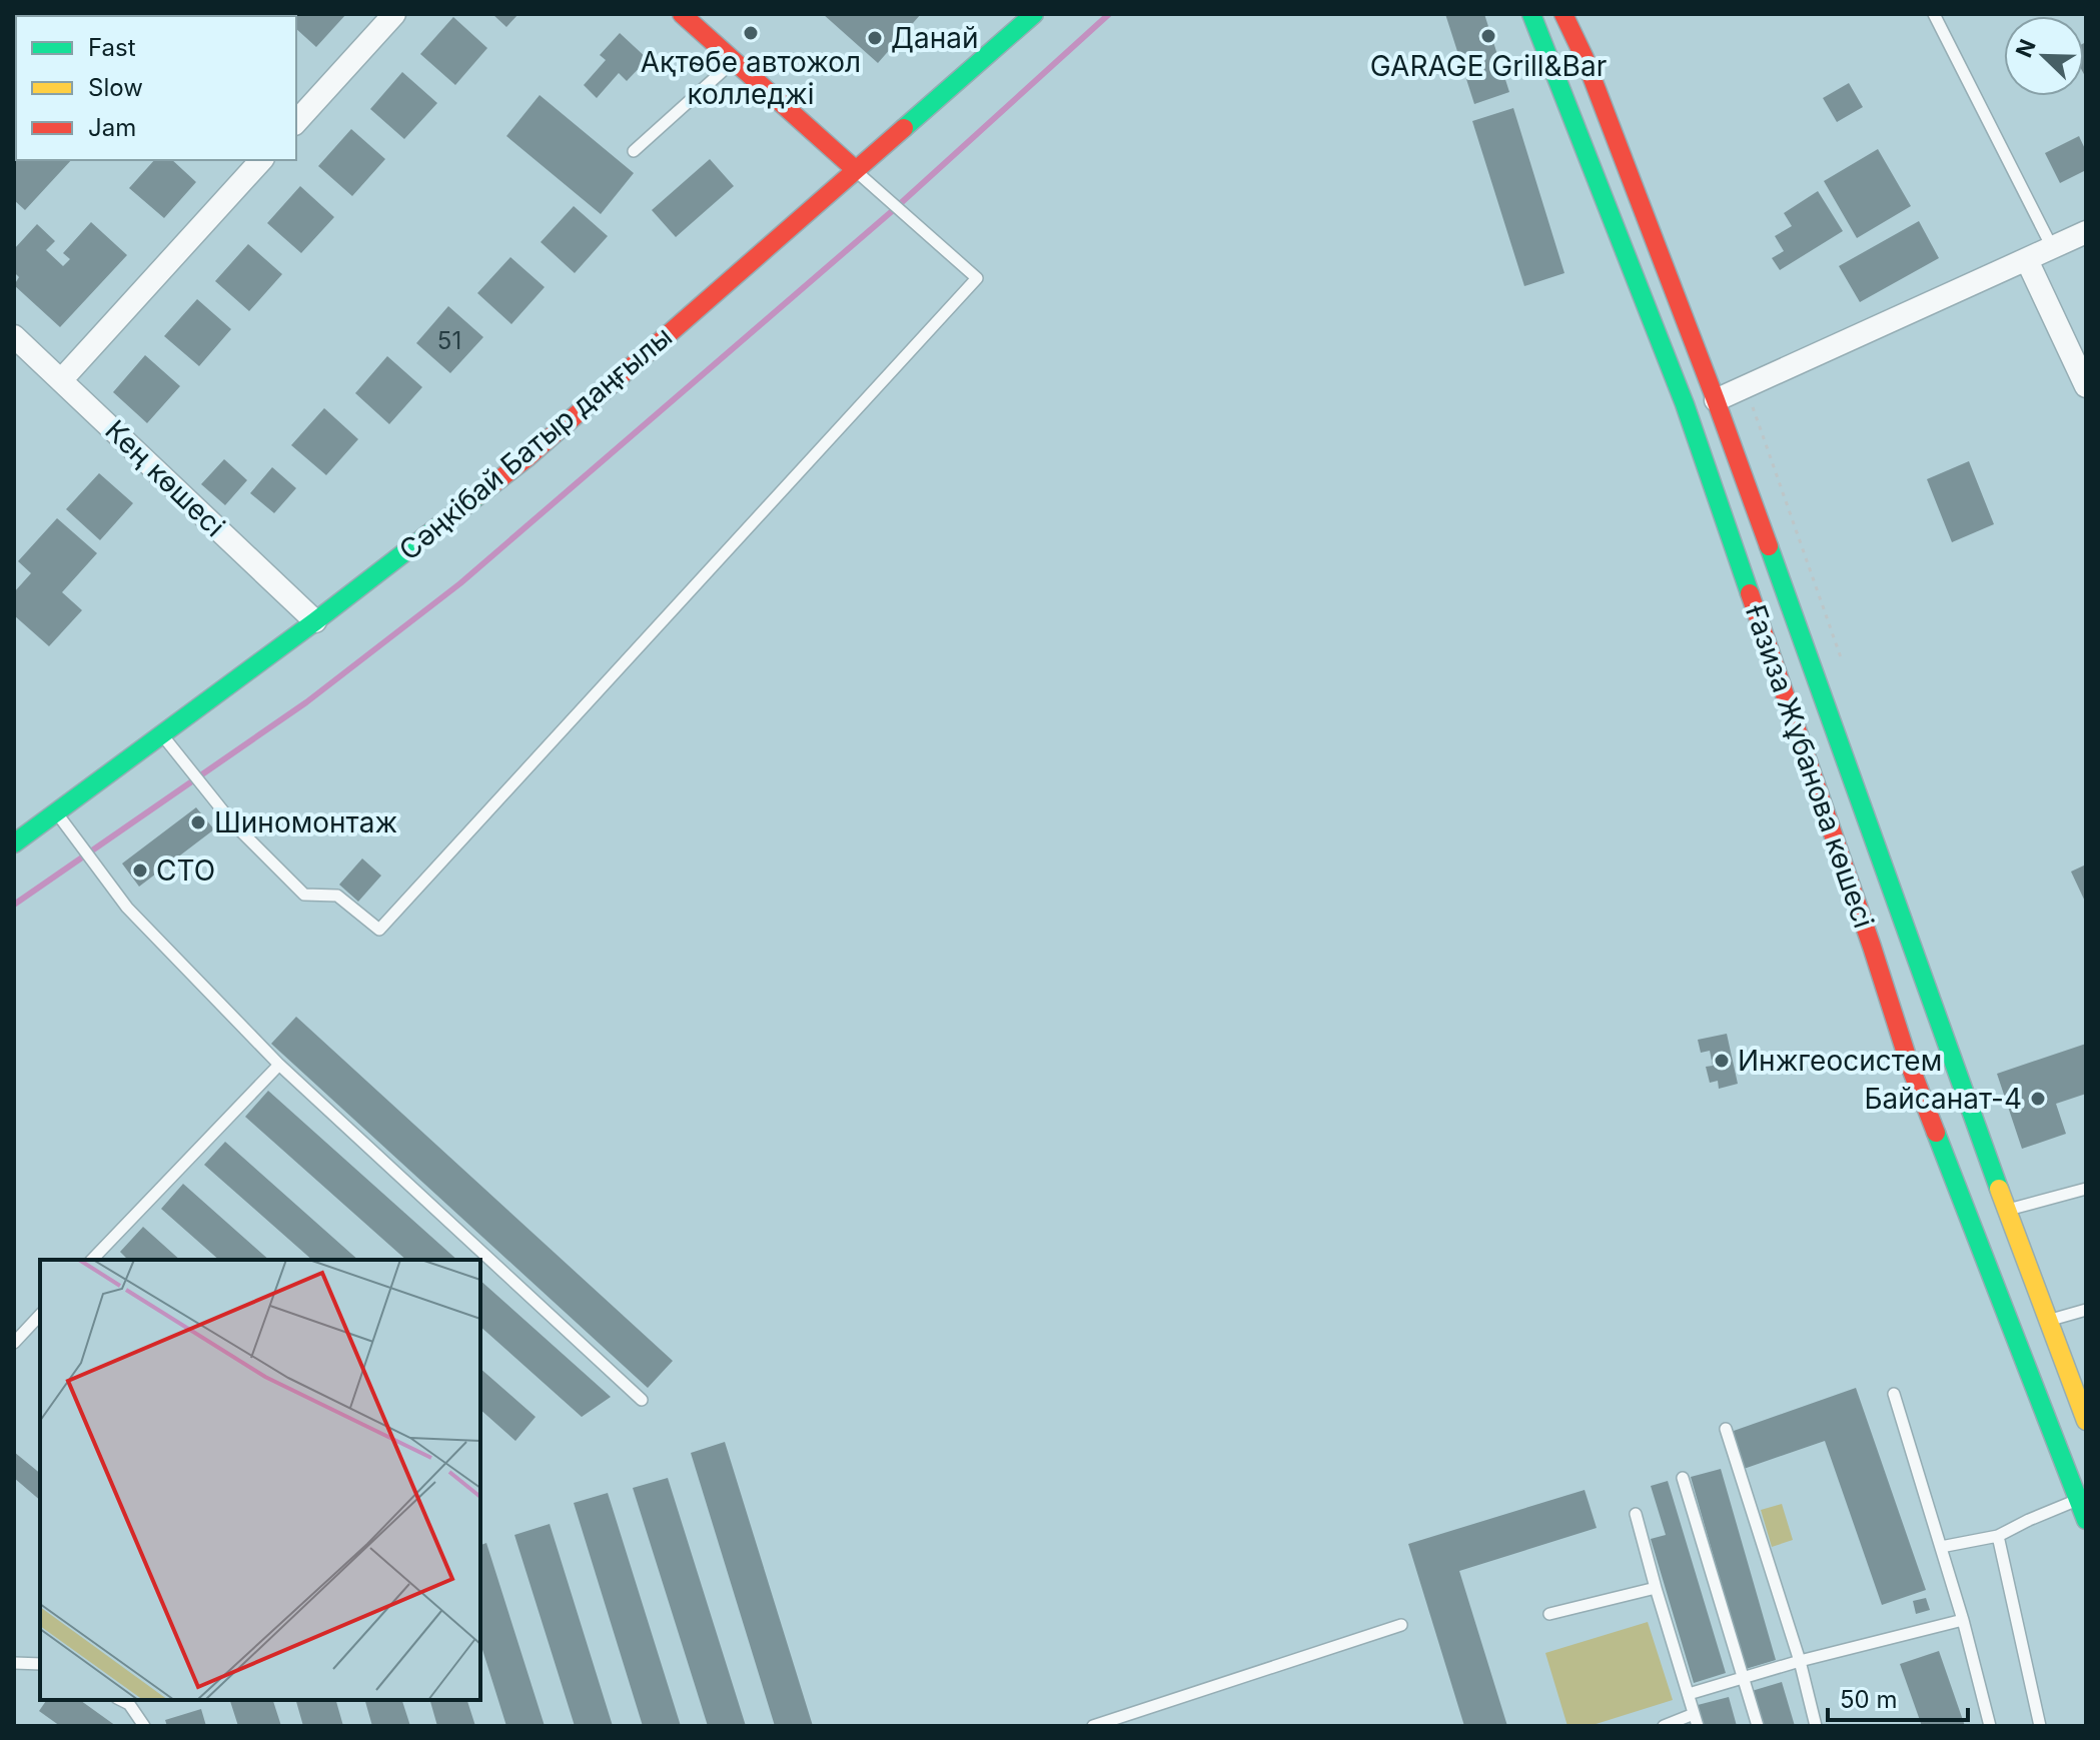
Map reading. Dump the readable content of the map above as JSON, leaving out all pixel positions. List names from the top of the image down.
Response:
{
  "streets": {
    "street": ["Сәңкібай Батыр даңғылы", "Кең көшесі", "Ғазиза Жұбанова көшесі"]
  },
  "crossings": [
    ["Сәңкібай Батыр даңғылы", "Кең көшесі"]
  ],
  "places": [
    "Ақтөбе автожол колледжі",
    "GARAGE Grill&Bar",
    "Данай",
    "Шиномонтаж",
    "СТО",
    "Инжгеосистем",
    "Байсанат-4"
  ],
  "house_numbers": ["51"],
  "legend": ["Fast", "Slow", "Jam"],
  "scale_bar": "50 m",
  "north": "top left"
}
